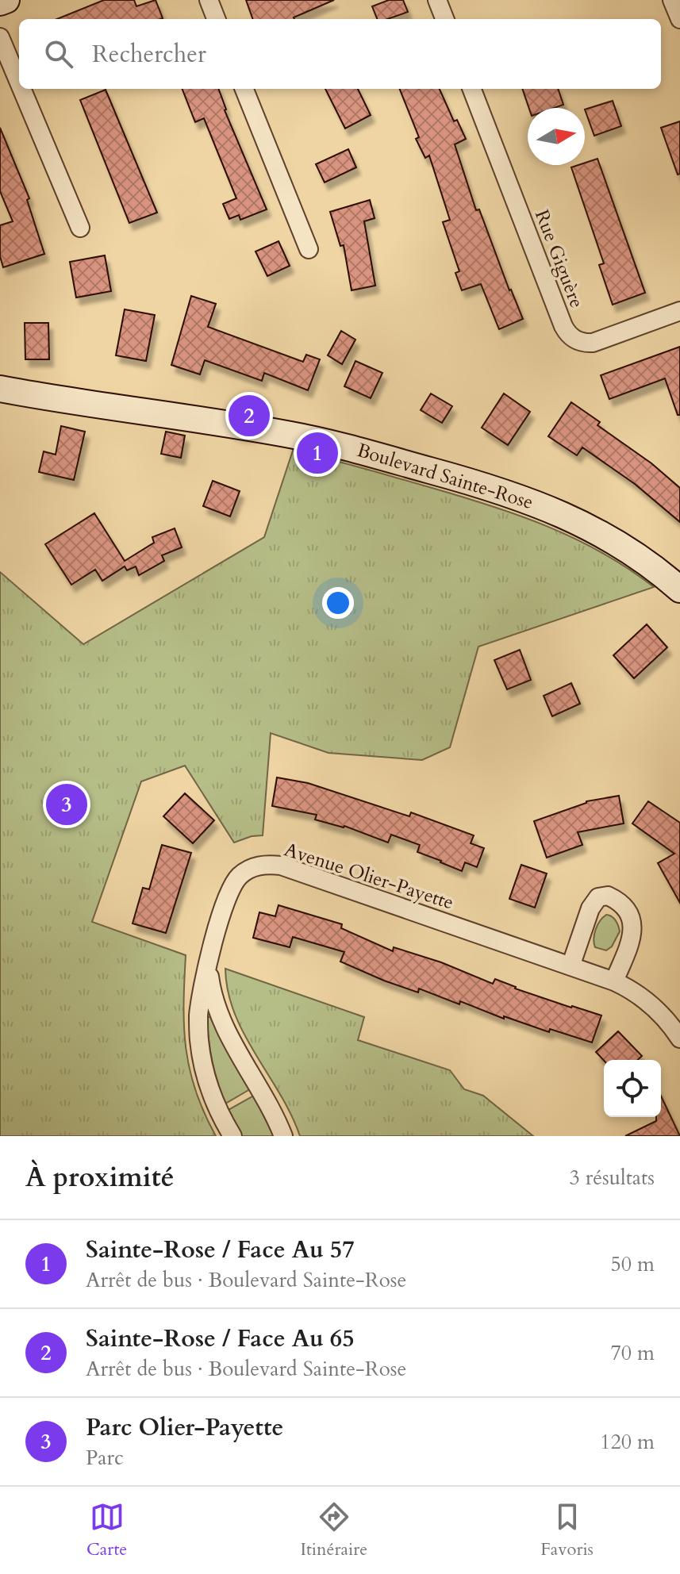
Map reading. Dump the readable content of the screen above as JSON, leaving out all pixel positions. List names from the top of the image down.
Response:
{
  "streets": {
    "street": ["Rue Giguère", "Boulevard Sainte-Rose", "Avenue Olier-Payette"]
  },
  "north": "right",
  "page": {
    "search": "Rechercher",
    "pins": ["2", "1", "3"],
    "heading": ["À proximité", "3 résultats"],
    "list": [
      {
        "mark": "1",
        "name": "Sainte-Rose / Face Au 57",
        "note": "Arrêt de bus · Boulevard Sainte-Rose",
        "value": "50 m"
      },
      {
        "mark": "2",
        "name": "Sainte-Rose / Face Au 65",
        "note": "Arrêt de bus · Boulevard Sainte-Rose",
        "value": "70 m"
      },
      {
        "mark": "3",
        "name": "Parc Olier-Payette",
        "note": "Parc",
        "value": "120 m"
      }
    ],
    "nav": ["Carte", "Itinéraire", "Favoris"]
  }
}
